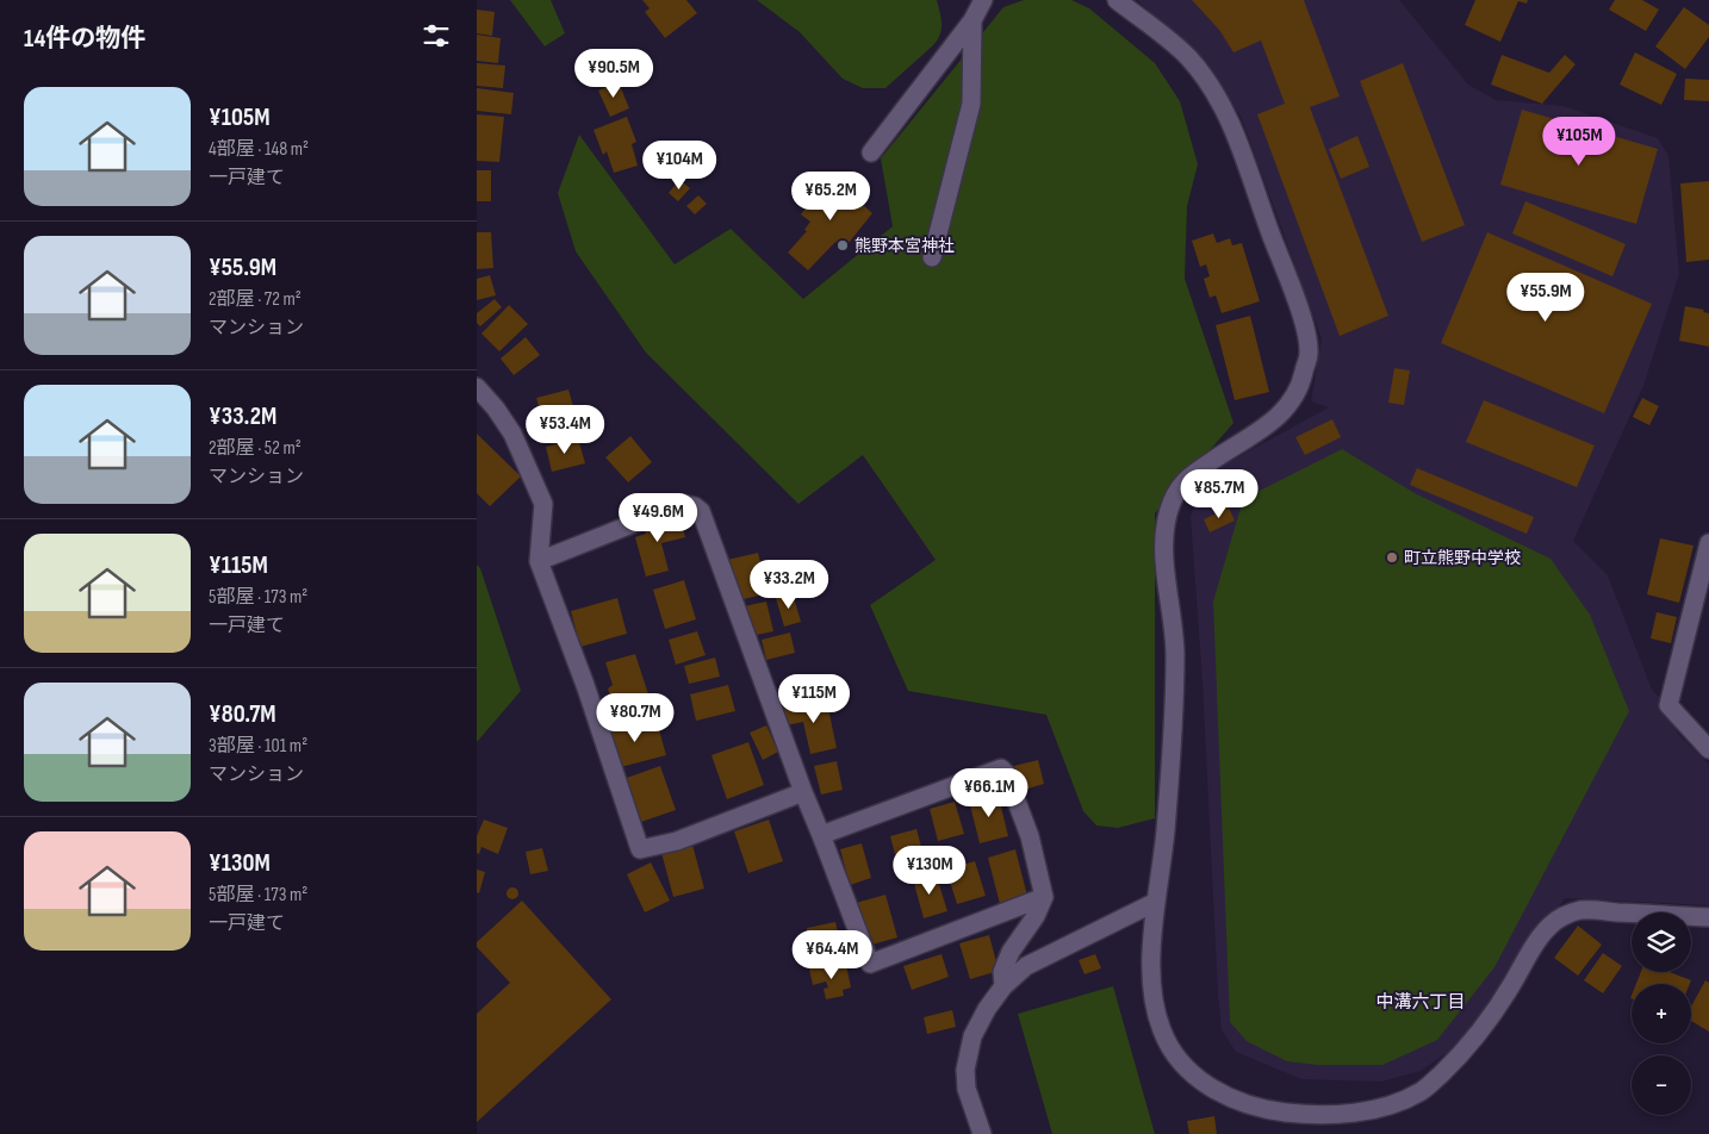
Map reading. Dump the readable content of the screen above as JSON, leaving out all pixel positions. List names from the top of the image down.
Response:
{
  "districts": ["中溝六丁目"],
  "places": ["熊野本宮神社", "町立熊野中学校"],
  "page": {
    "heading": "14件の物件",
    "price": [
      "¥90.5M",
      "¥105M",
      "¥104M",
      "¥65.2M",
      "¥55.9M",
      "¥53.4M",
      "¥85.7M",
      "¥49.6M",
      "¥33.2M",
      "¥115M",
      "¥80.7M",
      "¥66.1M",
      "¥130M",
      "¥64.4M"
    ],
    "list": [
      {
        "name": "¥105M",
        "note": "4部屋 · 148 m² · 一戸建て"
      },
      {
        "name": "¥55.9M",
        "note": "2部屋 · 72 m² · マンション"
      },
      {
        "name": "¥33.2M",
        "note": "2部屋 · 52 m² · マンション"
      },
      {
        "name": "¥115M",
        "note": "5部屋 · 173 m² · 一戸建て"
      },
      {
        "name": "¥80.7M",
        "note": "3部屋 · 101 m² · マンション"
      },
      {
        "name": "¥130M",
        "note": "5部屋 · 173 m² · 一戸建て"
      }
    ],
    "map_buttons": ["+", "−"]
  }
}
